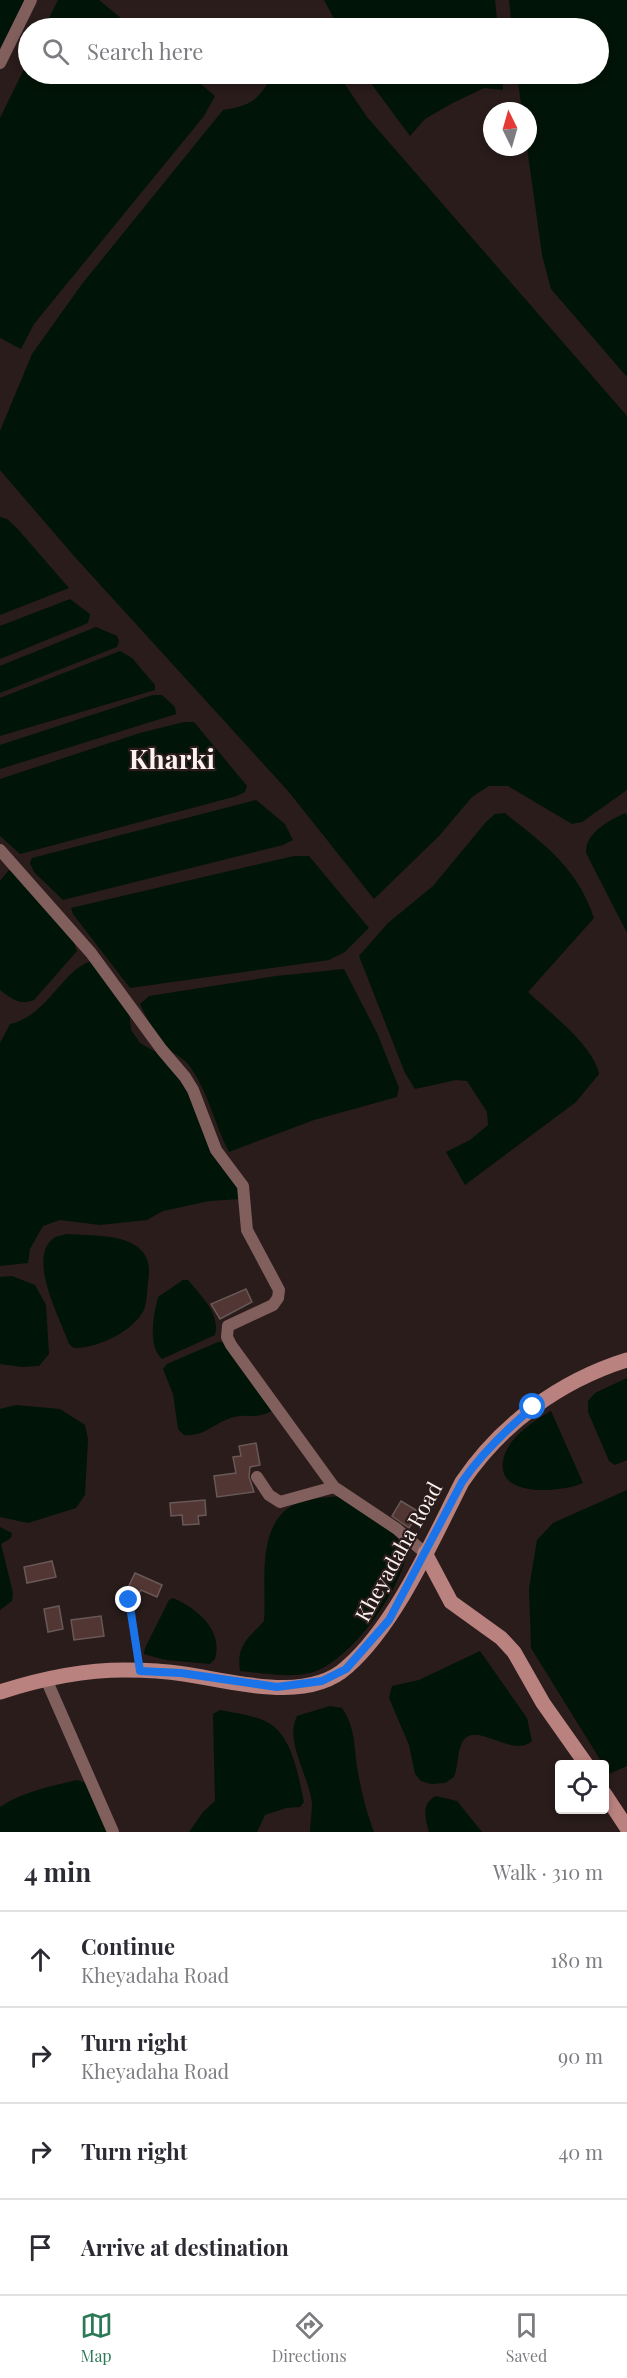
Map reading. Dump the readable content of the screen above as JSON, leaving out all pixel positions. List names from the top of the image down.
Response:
{
  "streets": {
    "main road": ["Kheyadaha Road"]
  },
  "districts": ["Kharki"],
  "north": "top",
  "page": {
    "search": "Search here",
    "heading": ["4 min", "Walk · 310 m"],
    "list": [
      ["Continue", "Kheyadaha Road", "180 m"],
      ["Turn right", "Kheyadaha Road", "90 m"],
      ["Turn right", "40 m"],
      "Arrive at destination"
    ],
    "nav": ["Map", "Directions", "Saved"]
  }
}
